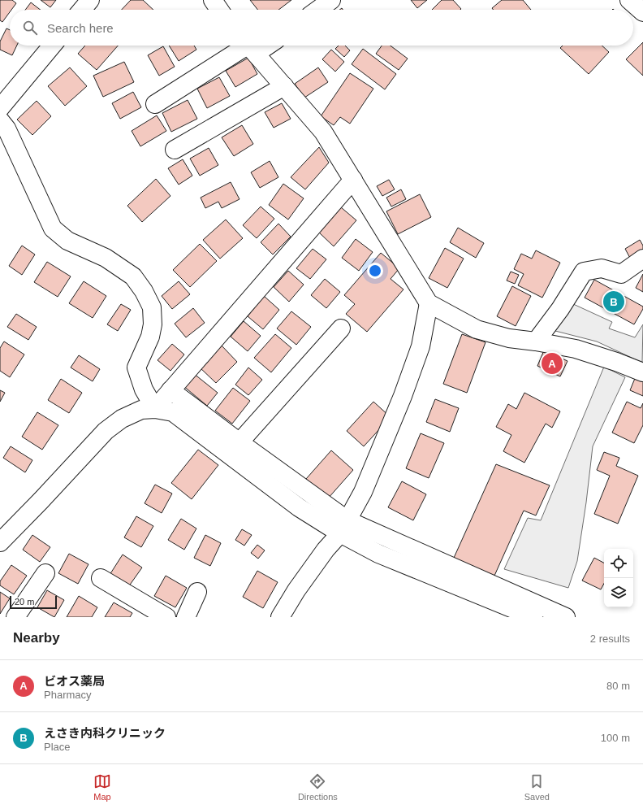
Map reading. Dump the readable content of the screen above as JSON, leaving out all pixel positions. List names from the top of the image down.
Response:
{
  "scale_bar": "20 m",
  "page": {
    "search": "Search here",
    "pins": ["B", "A"],
    "scale": "20 m",
    "heading": ["Nearby", "2 results"],
    "list": [
      {
        "mark": "A",
        "name": "ビオス薬局",
        "note": "Pharmacy",
        "value": "80 m"
      },
      {
        "mark": "B",
        "name": "えさき内科クリニック",
        "note": "Place",
        "value": "100 m"
      }
    ],
    "nav": ["Map", "Directions", "Saved"]
  }
}
